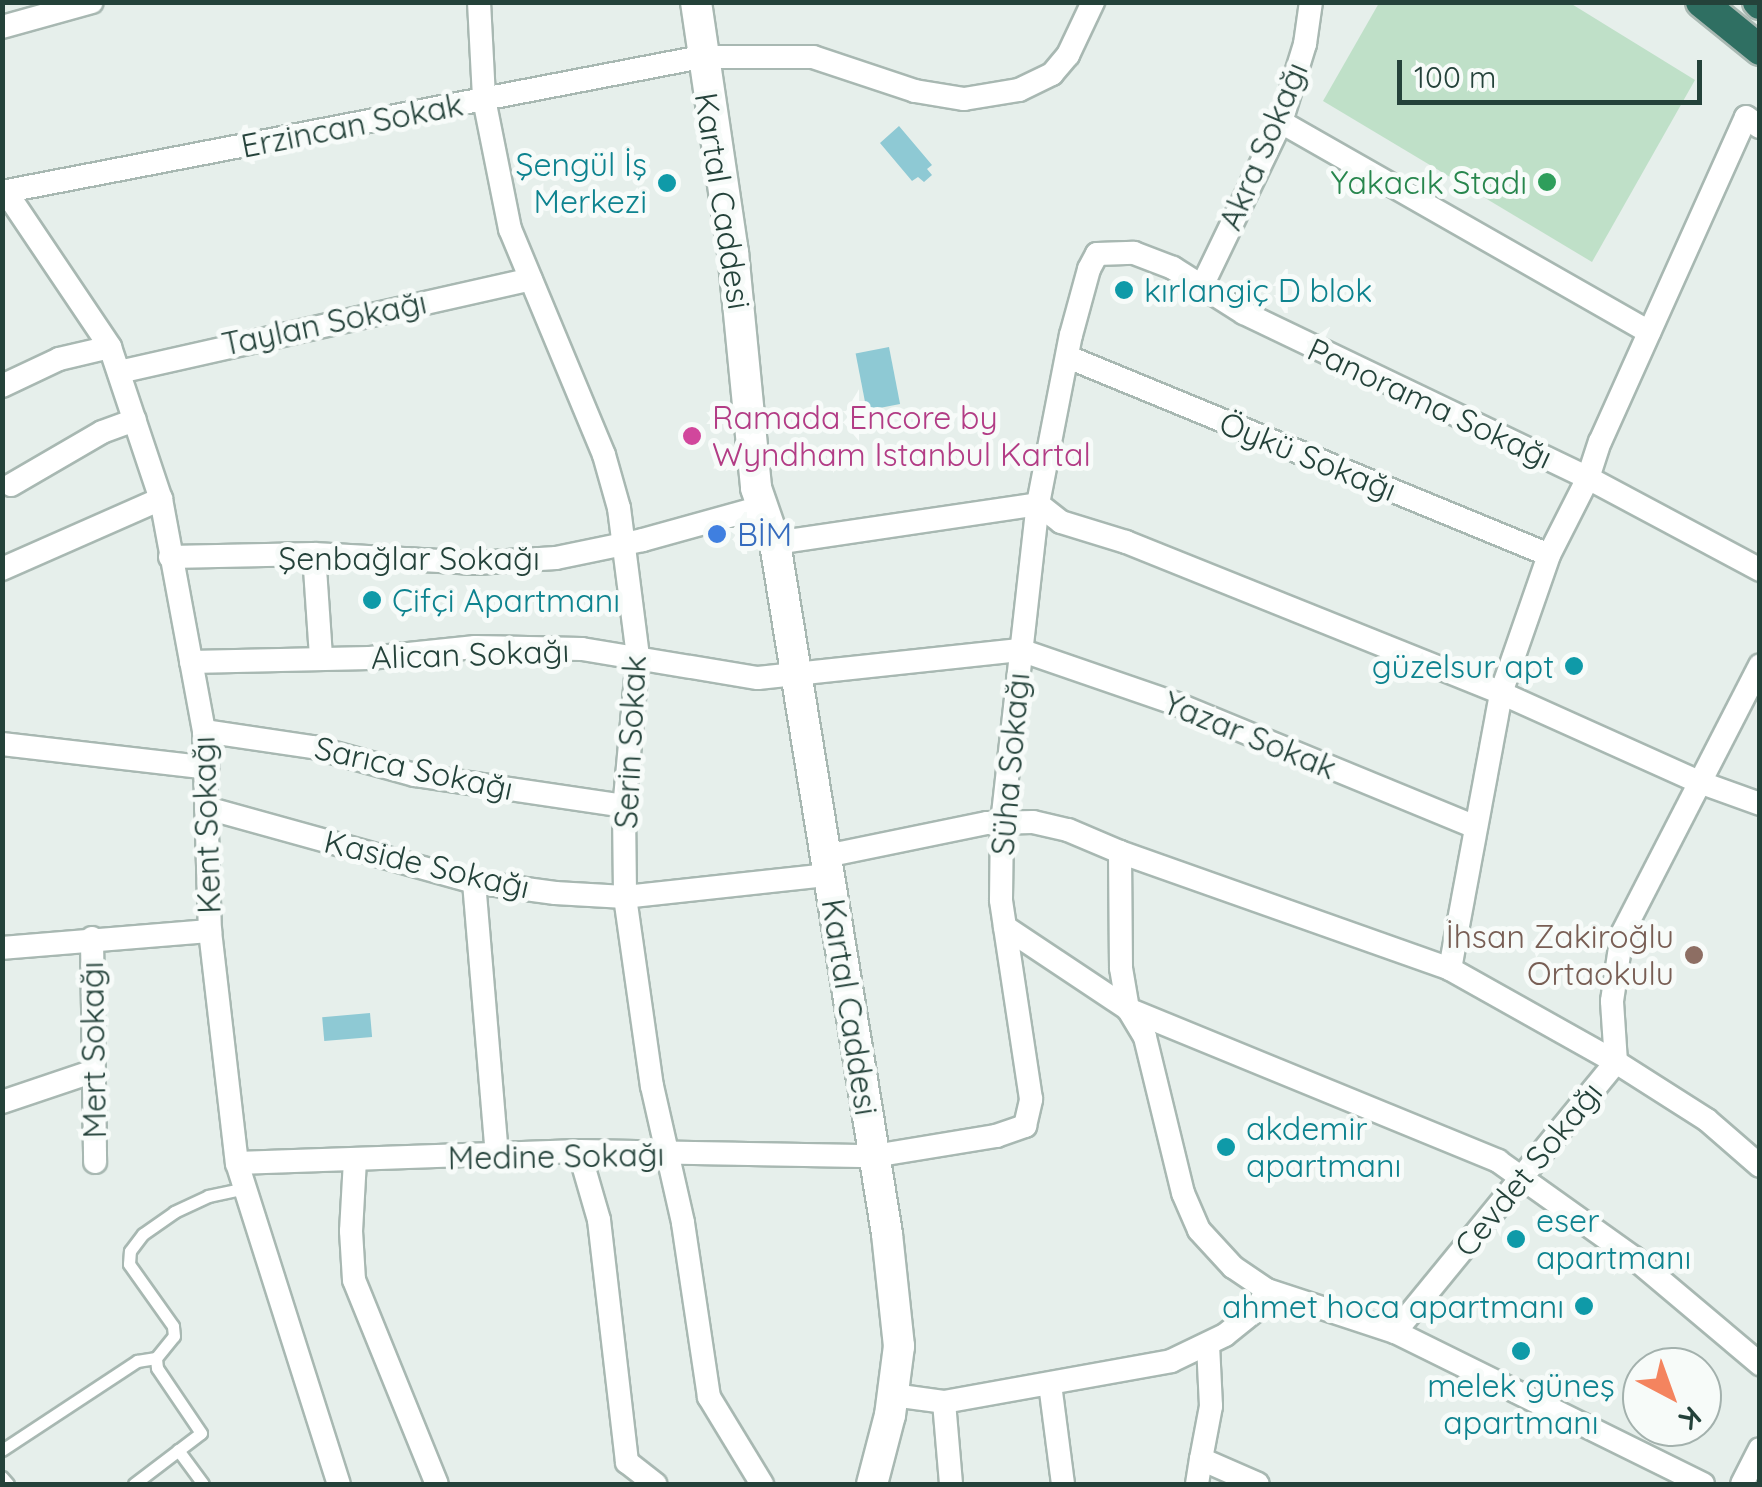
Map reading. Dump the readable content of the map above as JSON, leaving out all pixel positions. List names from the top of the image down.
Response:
{
  "streets": {
    "main road": ["Kartal Caddesi"],
    "street": [
      "Erzincan Sokak",
      "Akra Sokağı",
      "Taylan Sokağı",
      "Panorama Sokağı",
      "Öykü Sokağı",
      "Şenbağlar Sokağı",
      "Alican Sokağı",
      "Yazar Sokak",
      "Serin Sokak",
      "Süha Sokağı",
      "Sarıca Sokağı",
      "Kent Sokağı",
      "Kaside Sokağı",
      "Mert Sokağı",
      "Medine Sokağı",
      "Cevdet Sokağı"
    ]
  },
  "crossings": [
    ["Erzincan Sokak", "Kartal Caddesi"],
    ["Erzincan Sokak", "Serin Sokak"],
    ["Erzincan Sokak", "Kent Sokağı"],
    ["Akra Sokağı", "Panorama Sokağı"],
    ["Kartal Caddesi", "Şenbağlar Sokağı"],
    ["Kartal Caddesi", "Alican Sokağı"],
    ["Kartal Caddesi", "Süha Sokağı"],
    ["Kartal Caddesi", "Kaside Sokağı"],
    ["Kartal Caddesi", "Medine Sokağı"],
    ["Taylan Sokağı", "Serin Sokak"],
    ["Taylan Sokağı", "Kent Sokağı"],
    ["Panorama Sokağı", "Süha Sokağı"],
    ["Öykü Sokağı", "Süha Sokağı"],
    ["Şenbağlar Sokağı", "Serin Sokak"],
    ["Şenbağlar Sokağı", "Süha Sokağı"],
    ["Şenbağlar Sokağı", "Kent Sokağı"],
    ["Alican Sokağı", "Yazar Sokak"],
    ["Alican Sokağı", "Serin Sokak"],
    ["Alican Sokağı", "Süha Sokağı"],
    ["Alican Sokağı", "Kent Sokağı"],
    ["Yazar Sokak", "Süha Sokağı"],
    ["Serin Sokak", "Sarıca Sokağı"],
    ["Serin Sokak", "Kaside Sokağı"],
    ["Serin Sokak", "Medine Sokağı"],
    ["Süha Sokağı", "Kaside Sokağı"],
    ["Süha Sokağı", "Medine Sokağı"],
    ["Sarıca Sokağı", "Kent Sokağı"],
    ["Kent Sokağı", "Kaside Sokağı"],
    ["Kent Sokağı", "Medine Sokağı"],
    ["Kaside Sokağı", "Cevdet Sokağı"]
  ],
  "places": [
    "Yakacık Stadı",
    "Şengül İş Merkezi",
    "kırlangiç D blok",
    "Ramada Encore by Wyndham Istanbul Kartal",
    "BİM",
    "Çifçi Apartmanı",
    "güzelsur apt",
    "İhsan Zakiroğlu Ortaokulu",
    "akdemir apartmanı",
    "eser apartmanı",
    "ahmet hoca apartmanı",
    "melek güneş apartmanı"
  ],
  "scale_bar": "100 m",
  "north": "bottom right"
}
